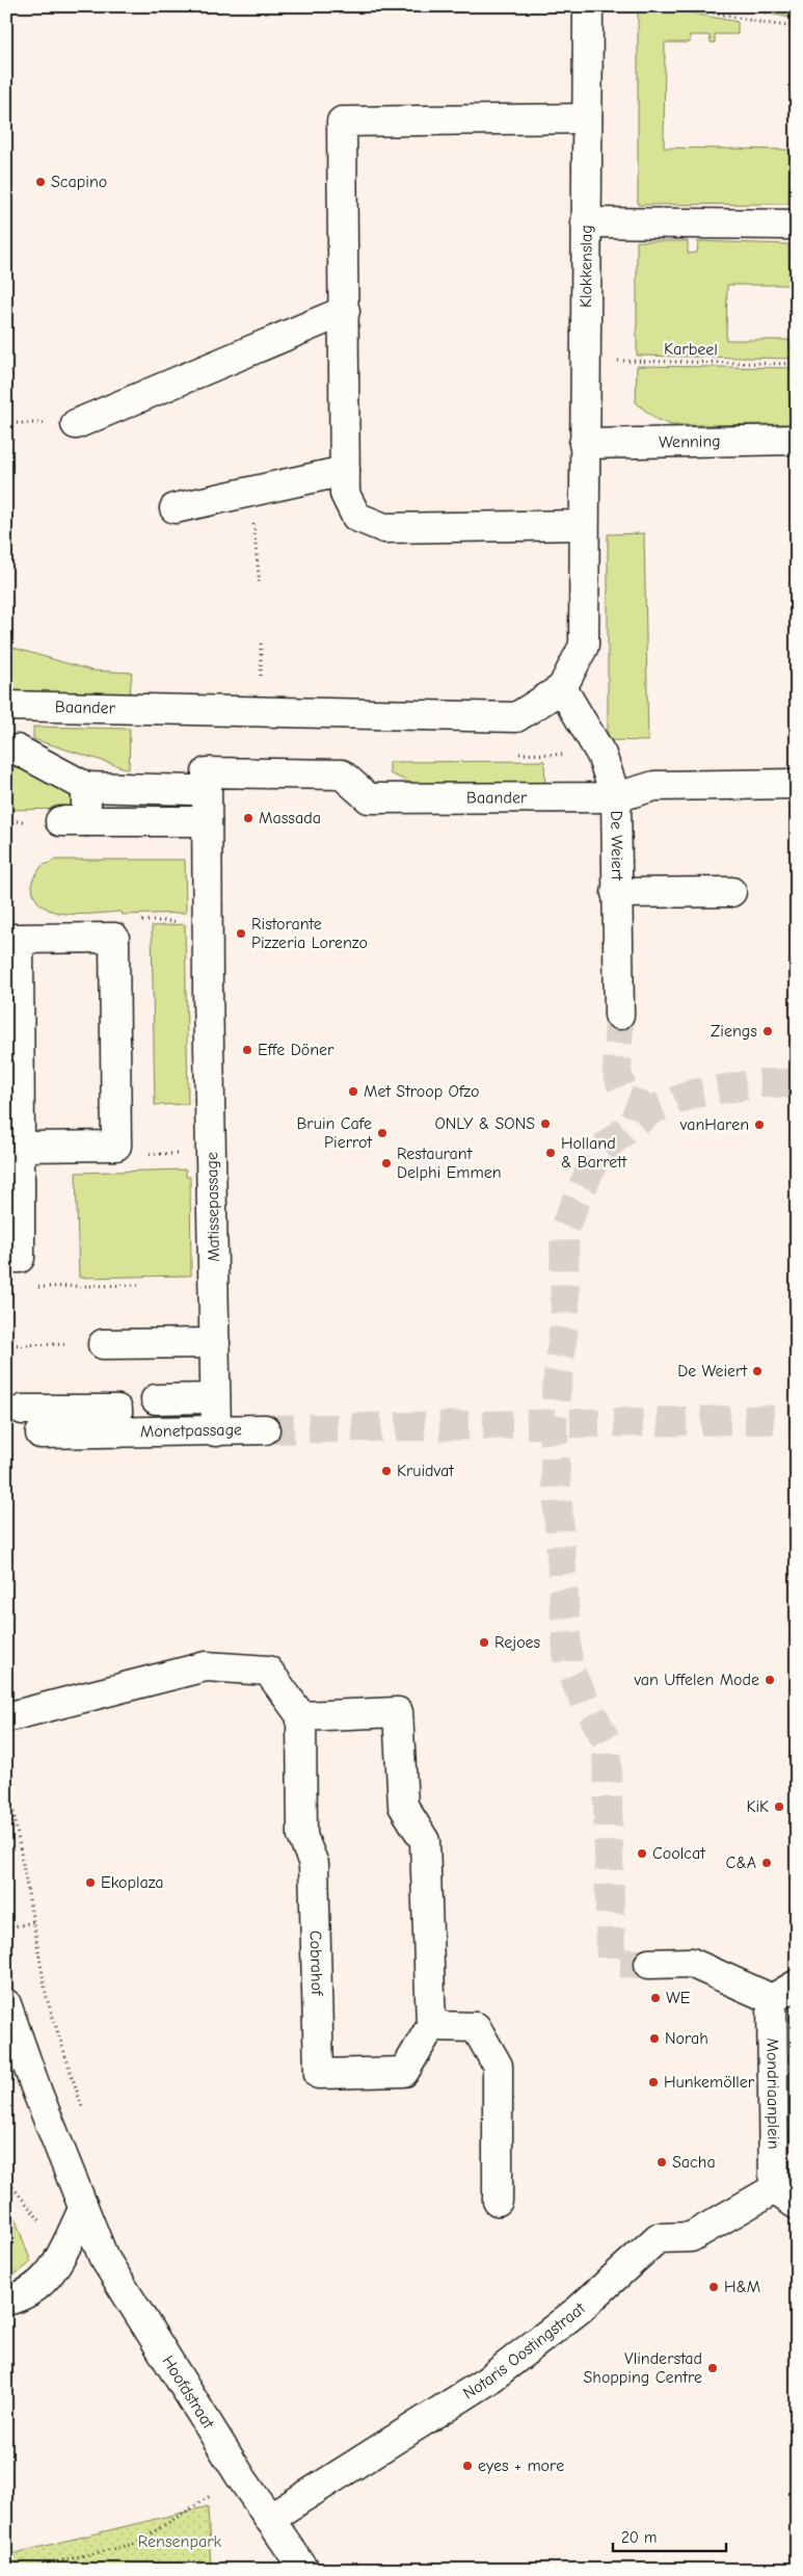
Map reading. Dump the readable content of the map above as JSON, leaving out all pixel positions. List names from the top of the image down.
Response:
{
  "streets": {
    "street": [
      "Klokkenslag",
      "Wenning",
      "Baander",
      "De Weiert",
      "Matissepassage",
      "Monetpassage",
      "Cobrahof",
      "Mondriaanplein",
      "Notaris Oostingstraat",
      "Hoofdstraat"
    ],
    "path": ["Karbeel"]
  },
  "crossings": [
    ["Klokkenslag", "Karbeel"],
    ["Klokkenslag", "Wenning"],
    ["Klokkenslag", "Baander"],
    ["Klokkenslag", "De Weiert"],
    ["Baander", "De Weiert"],
    ["Baander", "Matissepassage"],
    ["Matissepassage", "Monetpassage"],
    ["Mondriaanplein", "Notaris Oostingstraat"],
    ["Notaris Oostingstraat", "Hoofdstraat"]
  ],
  "parks": ["Rensenpark"],
  "places": [
    "Scapino",
    "Massada",
    "Ristorante Pizzeria Lorenzo",
    "Ziengs",
    "Effe Döner",
    "Met Stroop Ofzo",
    "ONLY & SONS",
    "vanHaren",
    "Bruin Cafe Pierrot",
    "Holland & Barrett",
    "Restaurant Delphi Emmen",
    "De Weiert",
    "Kruidvat",
    "Rejoes",
    "van Uffelen Mode",
    "KiK",
    "Coolcat",
    "C&A",
    "Ekoplaza",
    "WE",
    "Norah",
    "Hunkemöller",
    "Sacha",
    "H&M",
    "Vlinderstad Shopping Centre",
    "eyes + more"
  ],
  "scale_bar": "20 m"
}
